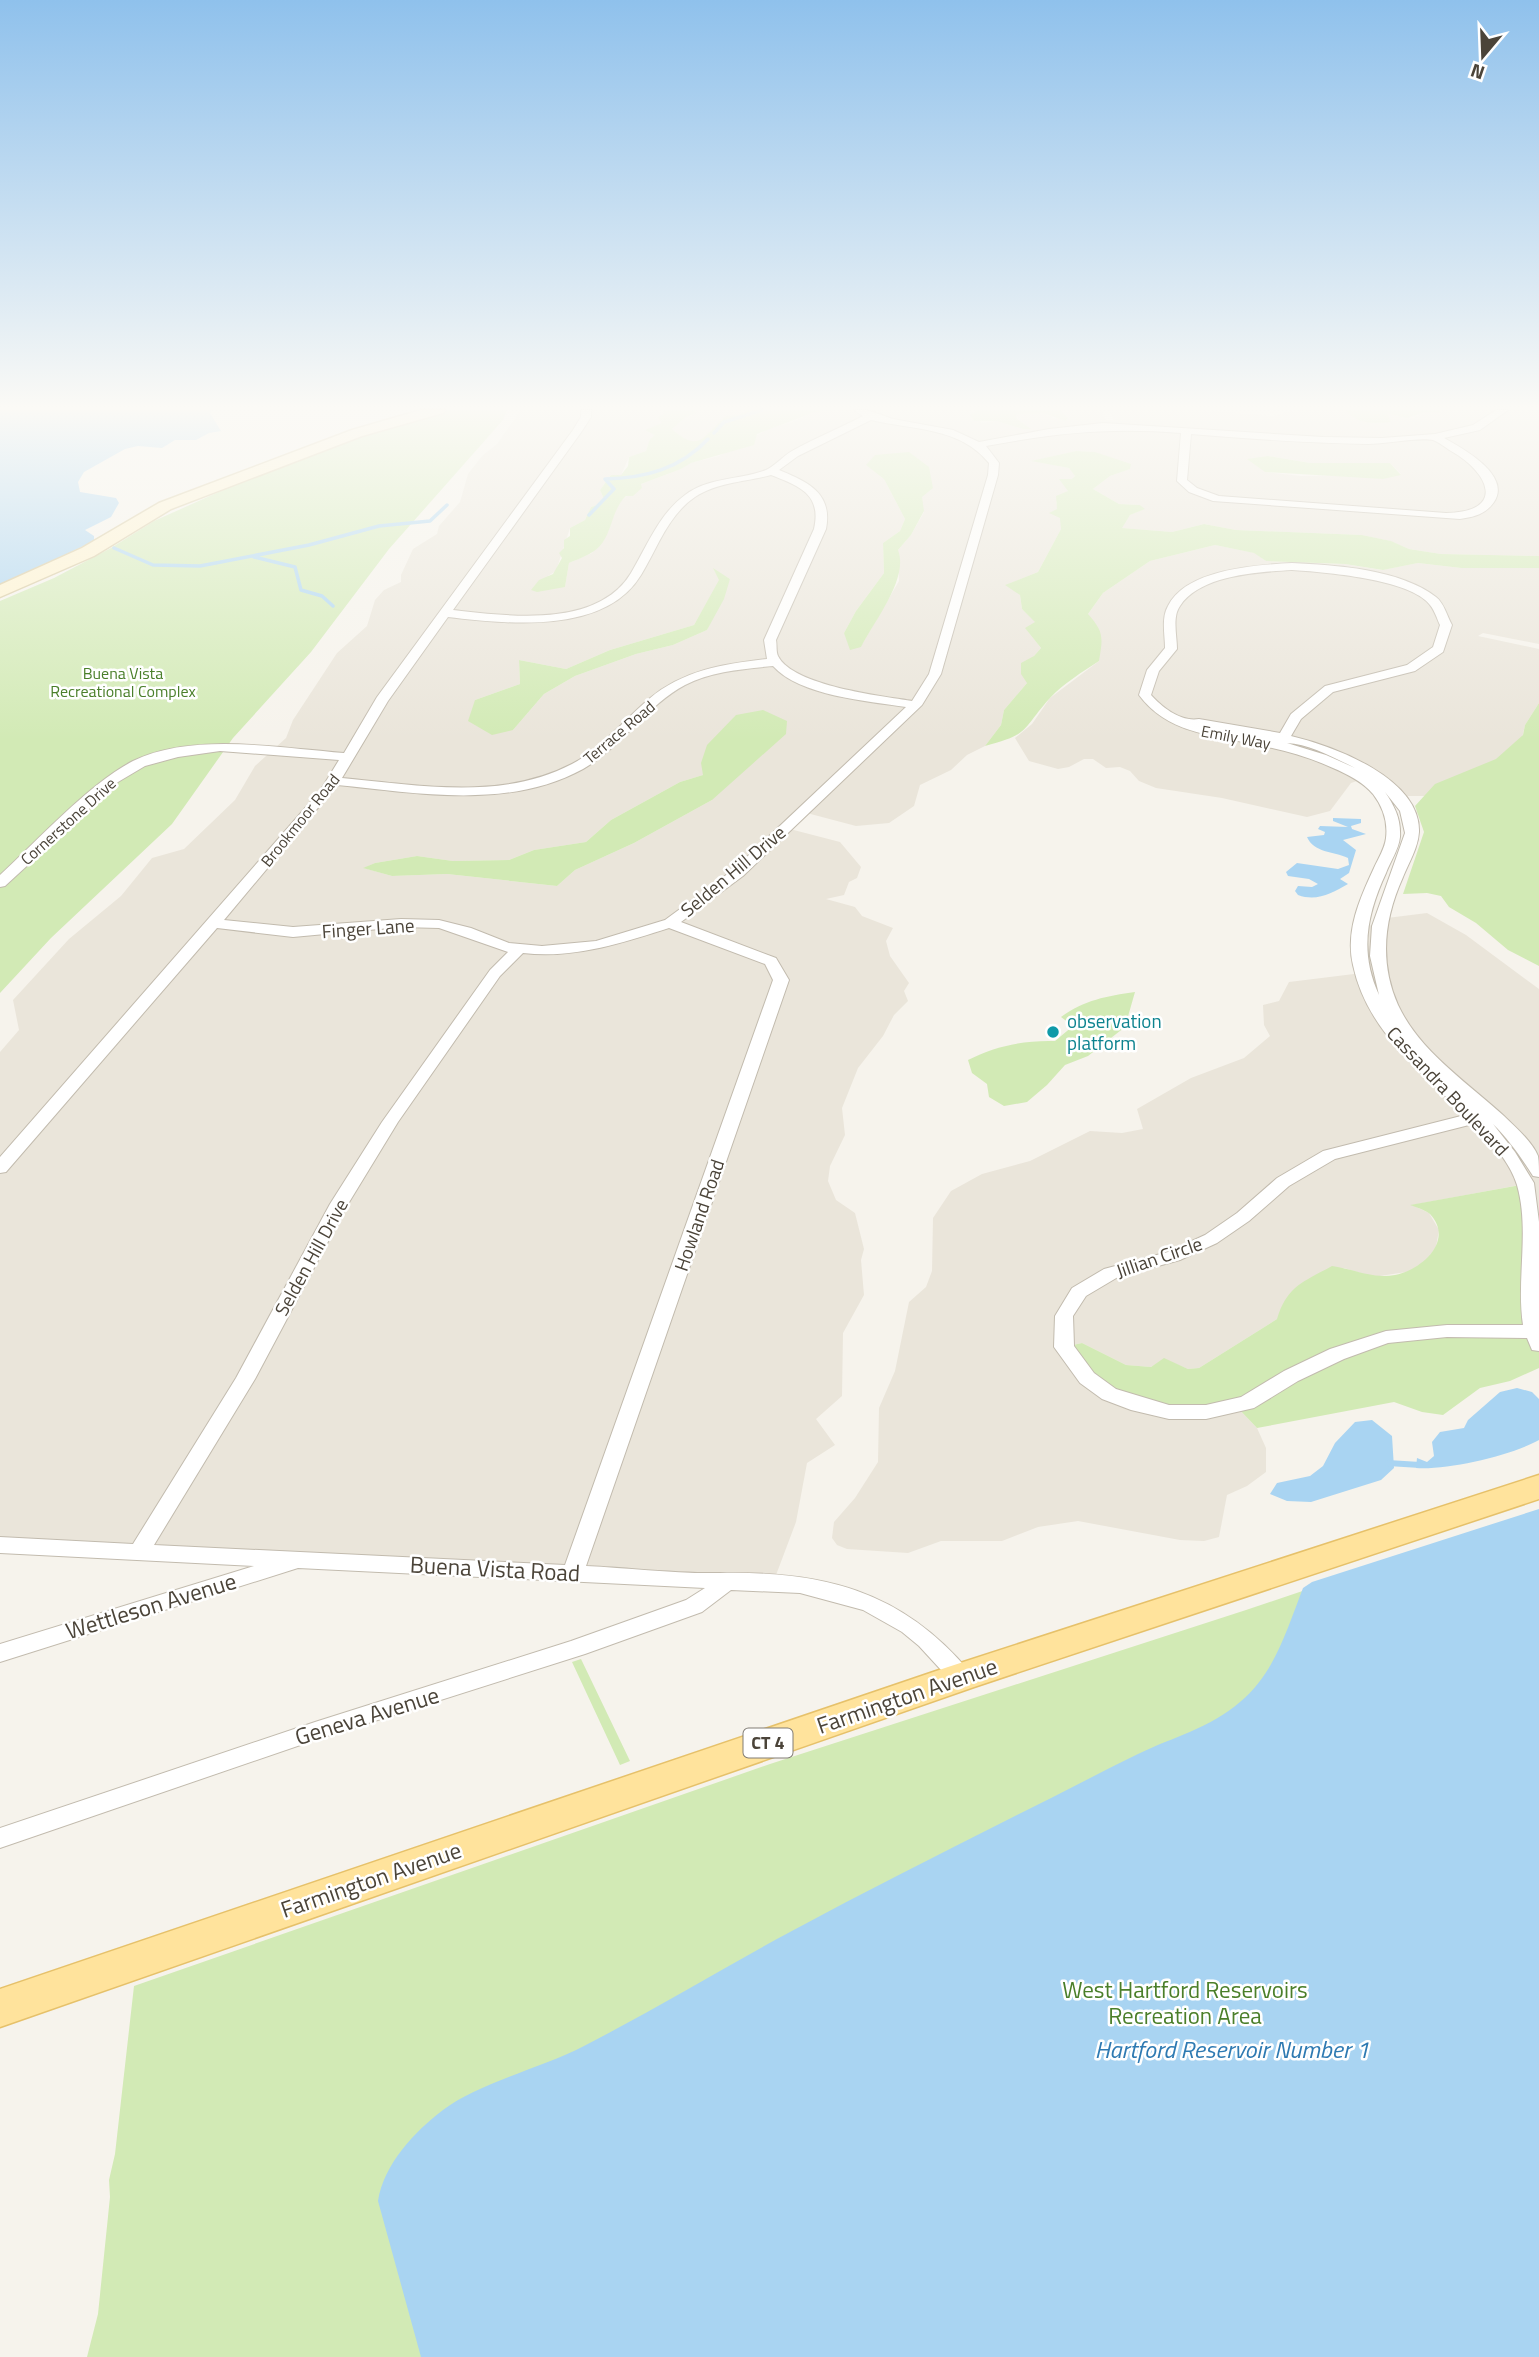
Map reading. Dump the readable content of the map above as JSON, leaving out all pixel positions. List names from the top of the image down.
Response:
{
  "streets": {
    "main road": ["Farmington Avenue", "CT 4"],
    "street": [
      "Terrace Road",
      "Emily Way",
      "Brookmoor Road",
      "Cornerstone Drive",
      "Selden Hill Drive",
      "Finger Lane",
      "Cassandra Boulevard",
      "Howland Road",
      "Jillian Circle",
      "Buena Vista Road",
      "Wettleson Avenue",
      "Geneva Avenue"
    ]
  },
  "crossings": [
    ["Terrace Road", "Brookmoor Road"],
    ["Emily Way", "Cassandra Boulevard"],
    ["Brookmoor Road", "Cornerstone Drive"],
    ["Brookmoor Road", "Finger Lane"],
    ["Selden Hill Drive", "Finger Lane"],
    ["Selden Hill Drive", "Howland Road"],
    ["Selden Hill Drive", "Buena Vista Road"],
    ["Cassandra Boulevard", "Jillian Circle"],
    ["Howland Road", "Buena Vista Road"],
    ["Buena Vista Road", "Wettleson Avenue"],
    ["Buena Vista Road", "Farmington Avenue"],
    ["Buena Vista Road", "Geneva Avenue"]
  ],
  "water": ["Hartford Reservoir Number 1"],
  "parks": ["Buena Vista Recreational Complex", "West Hartford Reservoirs Recreation Area"],
  "places": ["observation platform"],
  "north": "bottom"
}
